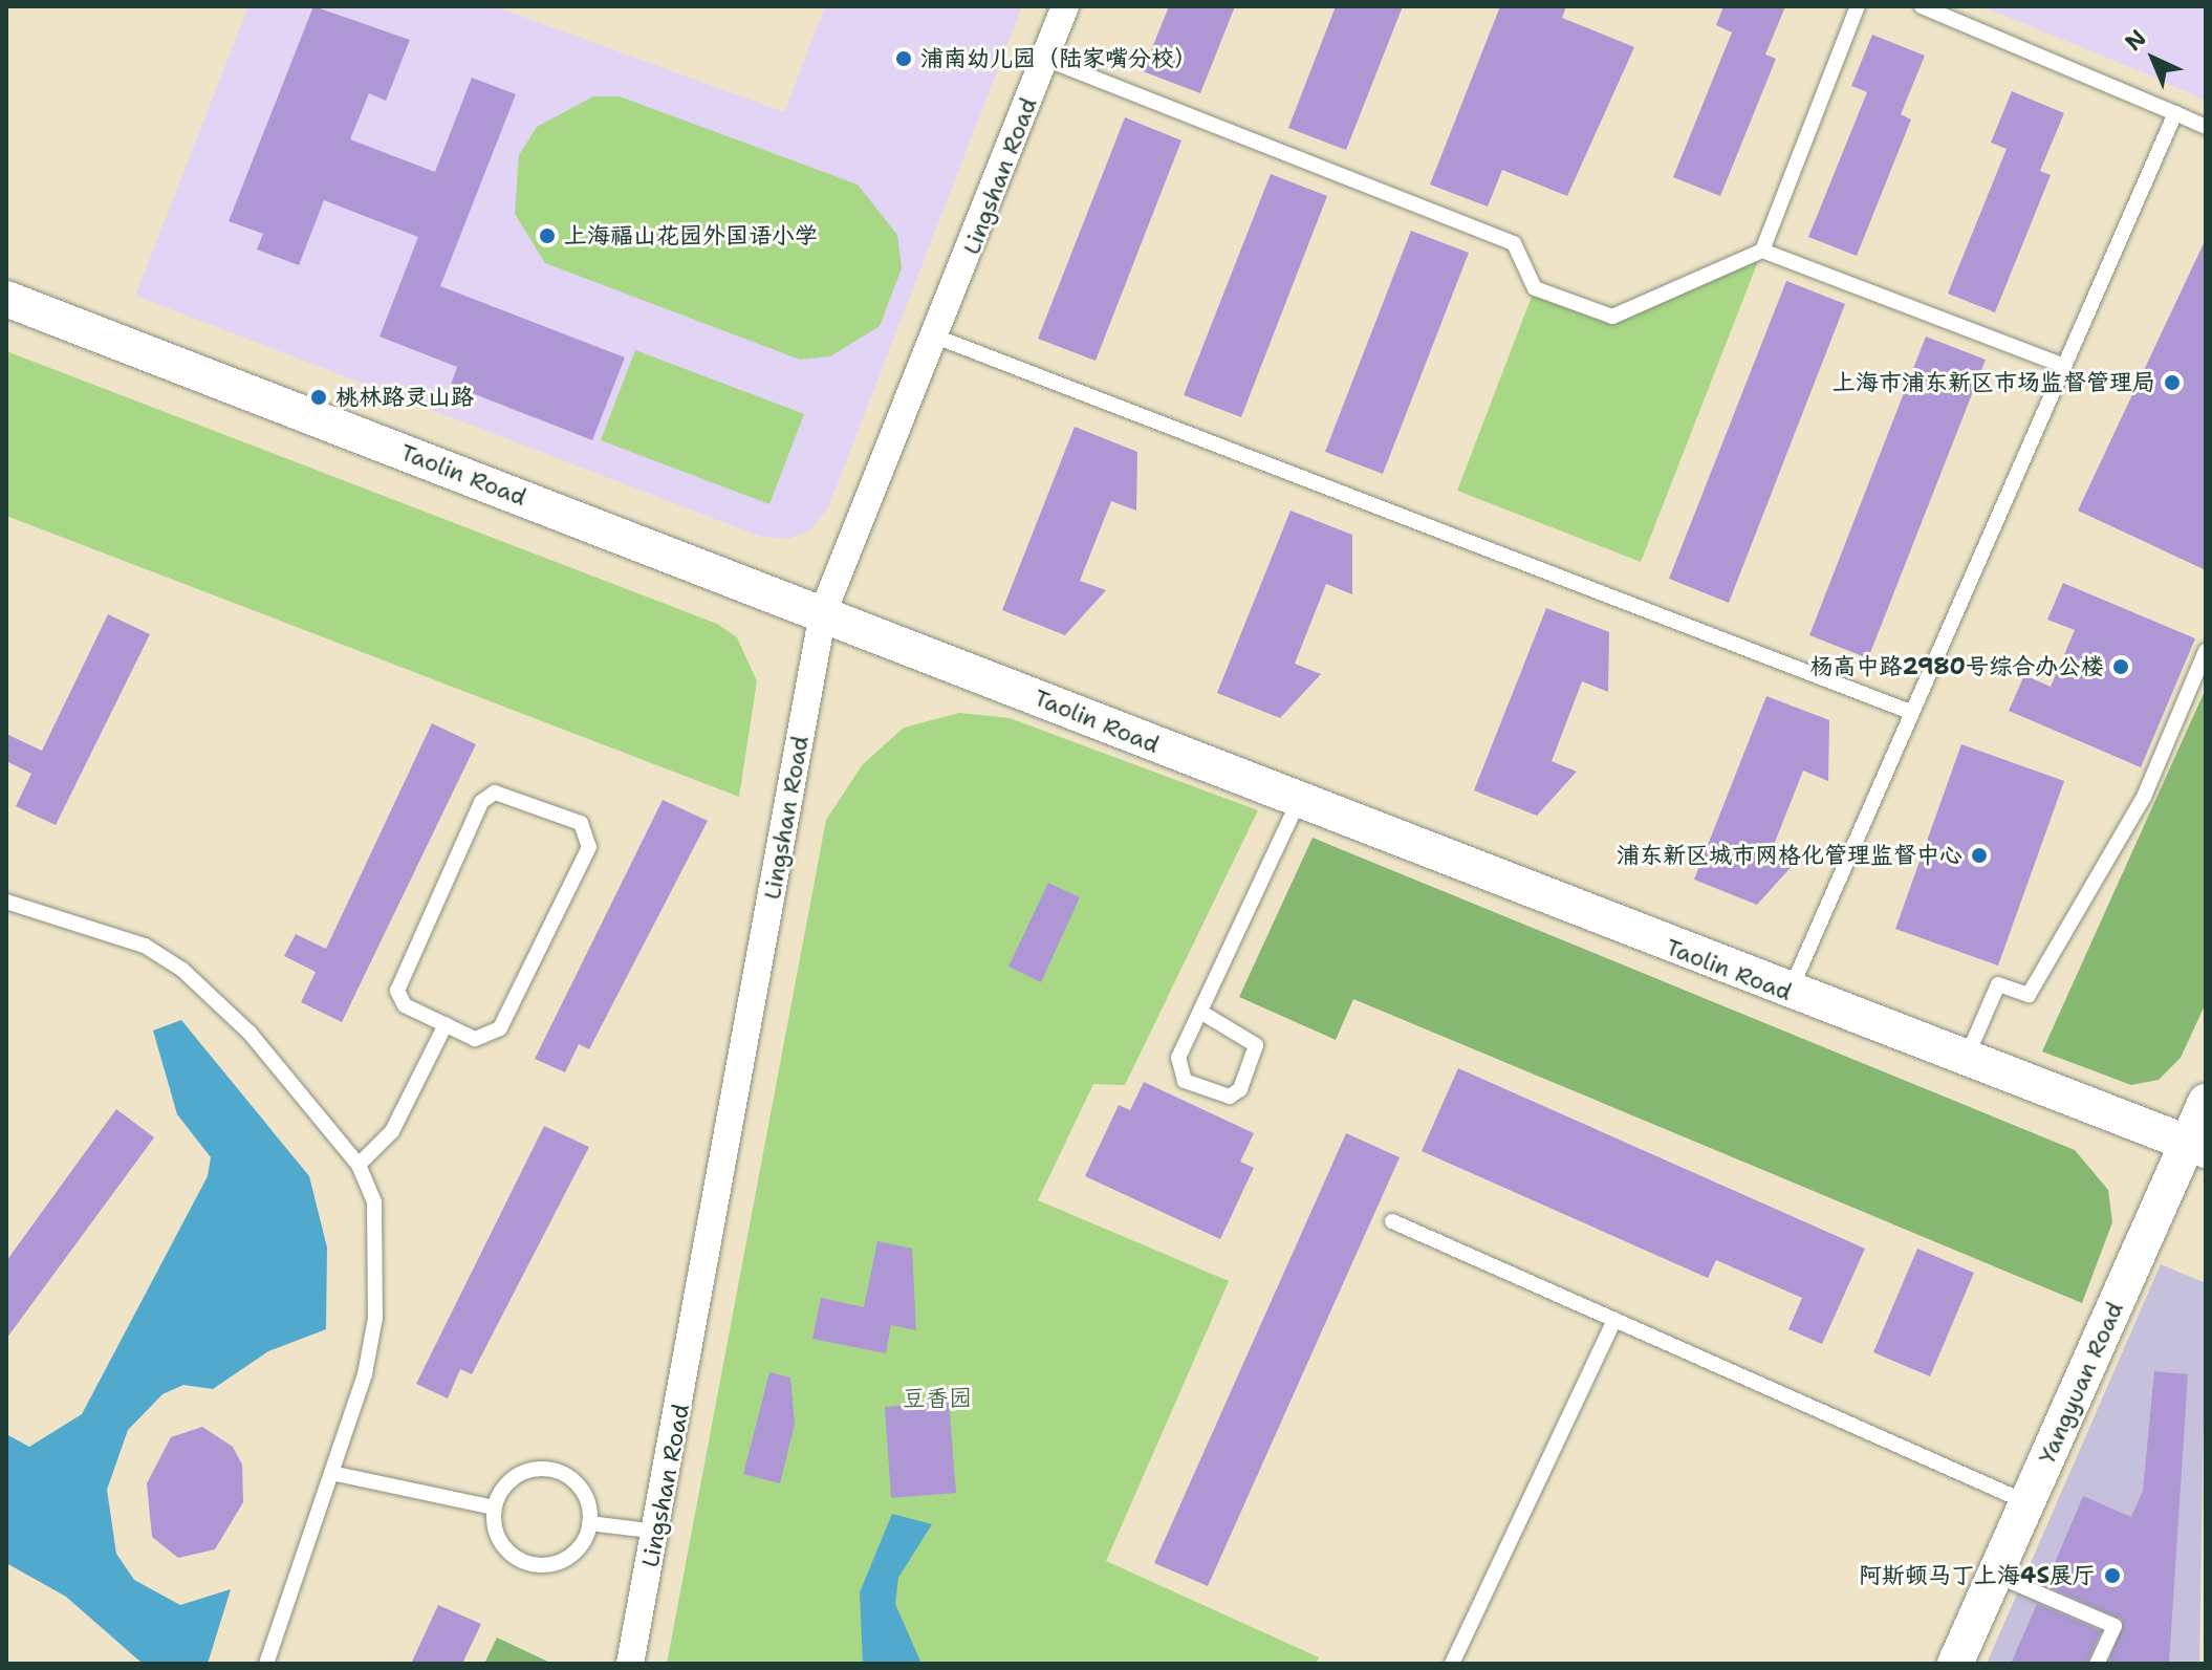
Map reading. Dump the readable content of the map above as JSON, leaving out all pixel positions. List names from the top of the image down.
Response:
{
  "streets": {
    "street": ["Lingshan Road", "Taolin Road", "Yangyuan Road"]
  },
  "crossings": [
    ["Lingshan Road", "Taolin Road"],
    ["Taolin Road", "Yangyuan Road"]
  ],
  "parks": ["豆香园"],
  "places": [
    "浦南幼儿园（陆家嘴分校）",
    "上海福山花园外国语小学",
    "上海市浦东新区市场监督管理局",
    "桃林路灵山路",
    "杨高中路2980号综合办公楼",
    "浦东新区城市网格化管理监督中心",
    "阿斯顿马丁上海4S展厅"
  ],
  "north": "top left"
}
